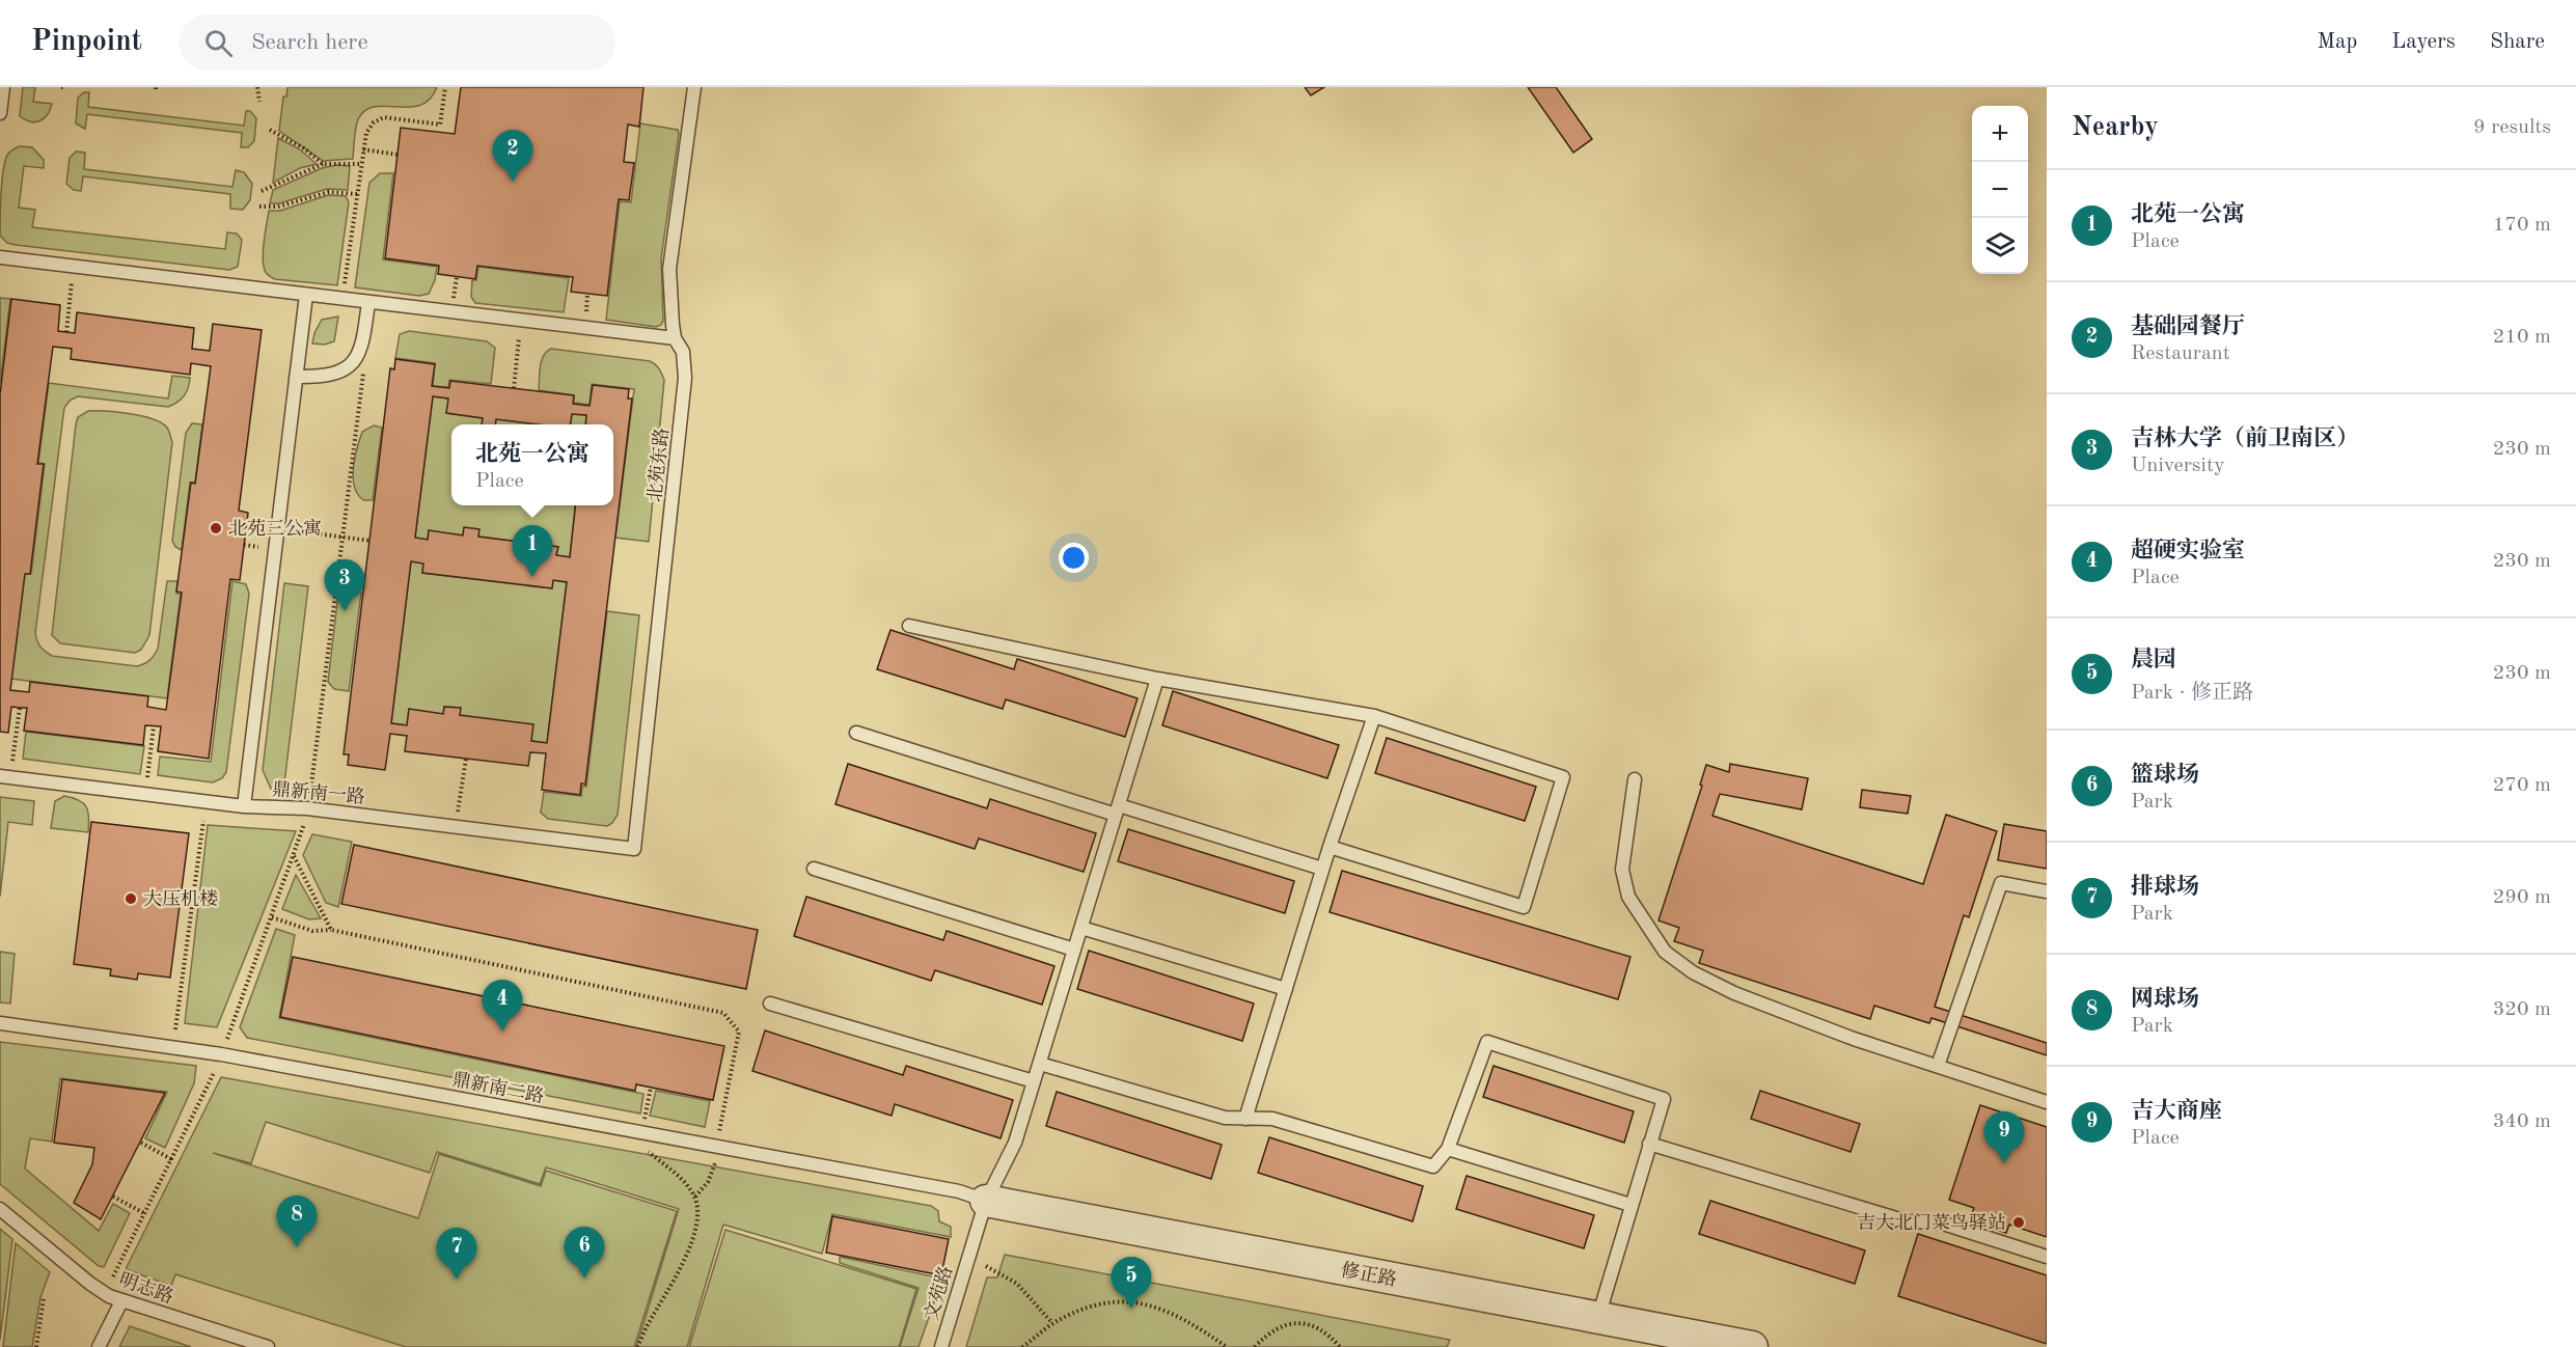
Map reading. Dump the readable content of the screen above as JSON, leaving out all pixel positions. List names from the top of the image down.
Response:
{
  "streets": {
    "street": ["修正路"],
    "lane": [
      "北苑东路",
      "鼎新南一路",
      "鼎新南二路",
      "明志路",
      "文苑路"
    ]
  },
  "crossings": [
    ["北苑东路", "鼎新南一路"],
    ["鼎新南二路", "修正路"],
    ["鼎新南二路", "文苑路"],
    ["修正路", "文苑路"]
  ],
  "places": ["北苑三公寓", "大压机楼", "吉大北门菜鸟驿站"],
  "page": {
    "header": "Pinpoint",
    "search": "Search here",
    "nav": ["Map", "Layers", "Share"],
    "heading": ["Nearby", "9 results"],
    "map_buttons": ["+", "−"],
    "pins": [
      "2",
      "1",
      "3",
      "4",
      "9",
      "8",
      "6",
      "7",
      "5"
    ],
    "list": [
      {
        "mark": "1",
        "name": "北苑一公寓",
        "note": "Place",
        "value": "170 m"
      },
      {
        "mark": "2",
        "name": "基础园餐厅",
        "note": "Restaurant",
        "value": "210 m"
      },
      {
        "mark": "3",
        "name": "吉林大学（前卫南区）",
        "note": "University",
        "value": "230 m"
      },
      {
        "mark": "4",
        "name": "超硬实验室",
        "note": "Place",
        "value": "230 m"
      },
      {
        "mark": "5",
        "name": "晨园",
        "note": "Park · 修正路",
        "value": "230 m"
      },
      {
        "mark": "6",
        "name": "篮球场",
        "note": "Park",
        "value": "270 m"
      },
      {
        "mark": "7",
        "name": "排球场",
        "note": "Park",
        "value": "290 m"
      },
      {
        "mark": "8",
        "name": "网球场",
        "note": "Park",
        "value": "320 m"
      },
      {
        "mark": "9",
        "name": "吉大商座",
        "note": "Place",
        "value": "340 m"
      }
    ],
    "popup": ["北苑一公寓", "Place"]
  }
}
